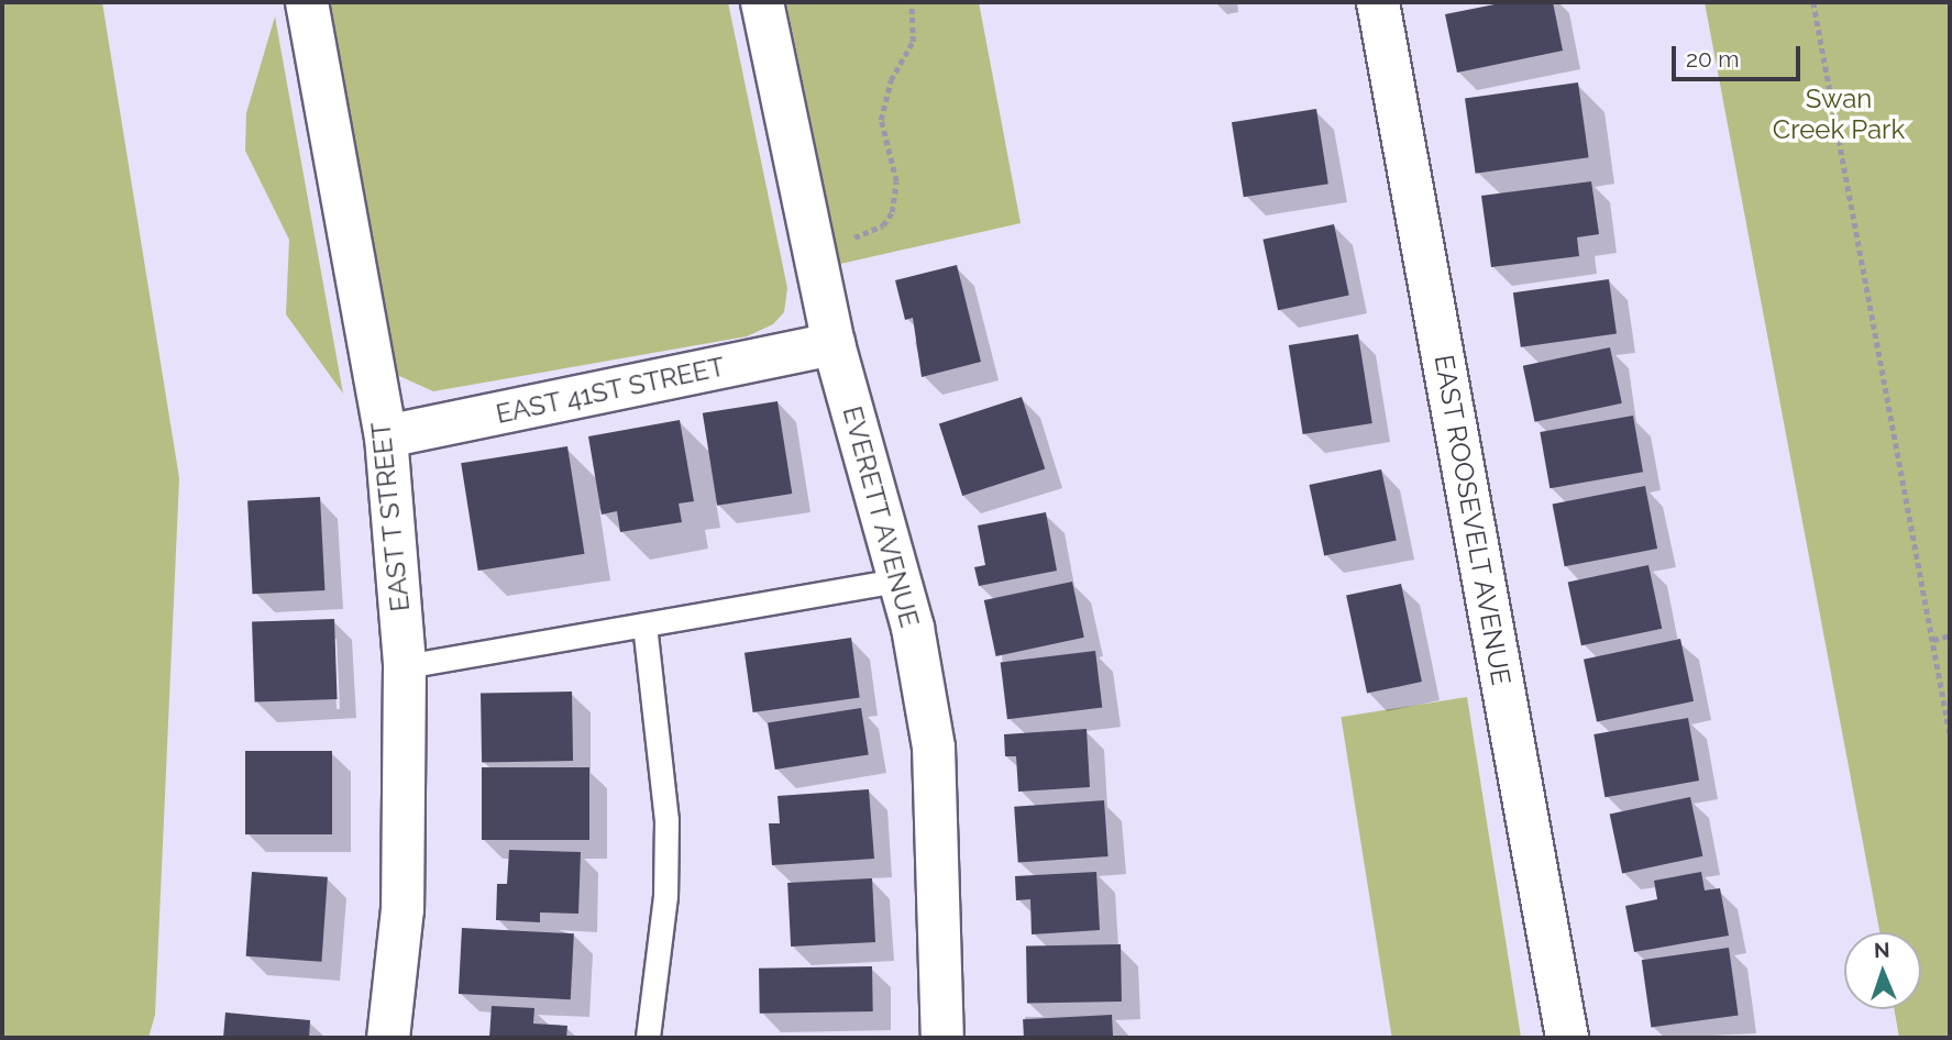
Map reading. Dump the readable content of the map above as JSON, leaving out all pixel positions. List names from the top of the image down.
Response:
{
  "streets": {
    "street": [
      "EAST 41ST STREET",
      "EAST T STREET",
      "EVERETT AVENUE",
      "EAST ROOSEVELT AVENUE"
    ]
  },
  "crossings": [
    ["EAST 41ST STREET", "EAST T STREET"],
    ["EAST 41ST STREET", "EVERETT AVENUE"]
  ],
  "parks": ["Swan Creek Park"],
  "scale_bar": "20 m",
  "north": "top"
}
